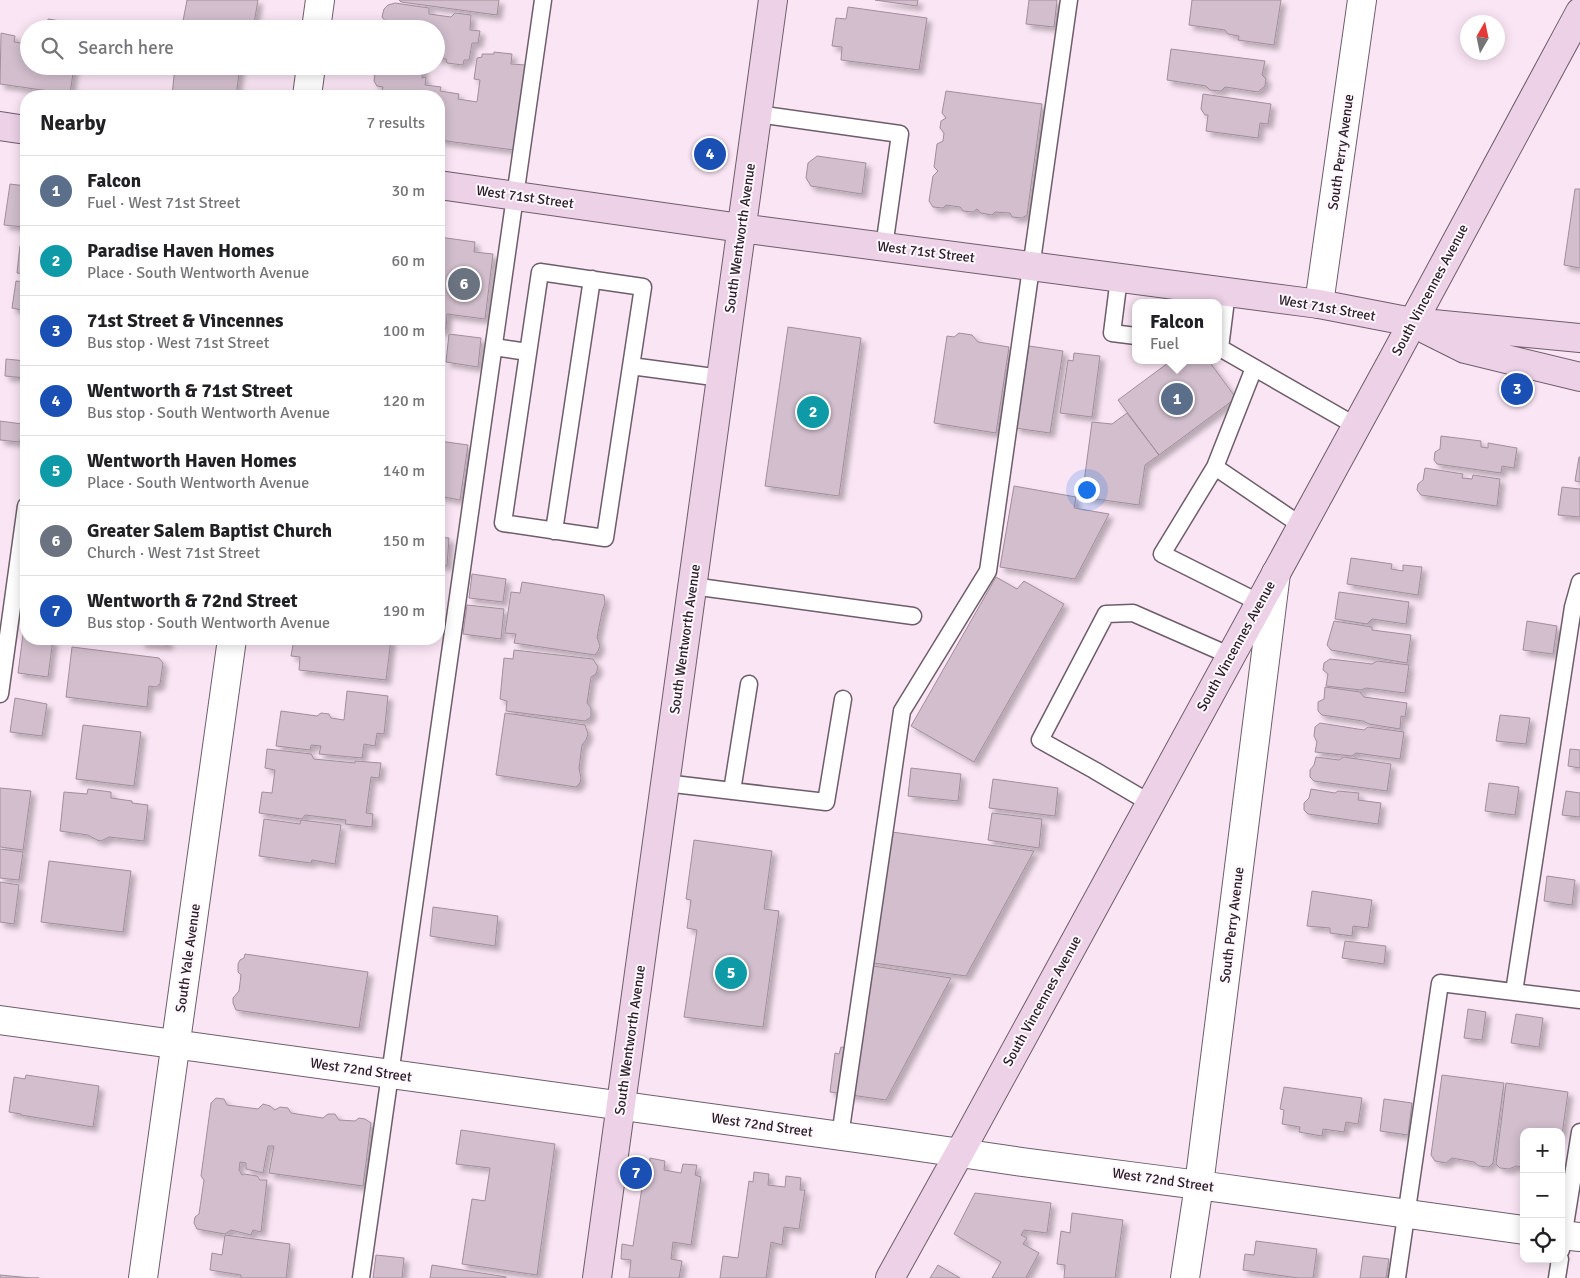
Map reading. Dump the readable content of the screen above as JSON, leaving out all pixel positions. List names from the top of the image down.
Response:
{
  "streets": {
    "main road": ["West 71st Street", "South Wentworth Avenue", "South Vincennes Avenue"],
    "street": ["South Perry Avenue", "South Yale Avenue", "West 72nd Street"]
  },
  "crossings": [
    ["South Perry Avenue", "West 71st Street"],
    ["South Perry Avenue", "South Vincennes Avenue"],
    ["South Perry Avenue", "West 72nd Street"],
    ["West 71st Street", "South Wentworth Avenue"],
    ["West 71st Street", "South Vincennes Avenue"],
    ["South Wentworth Avenue", "West 72nd Street"],
    ["South Vincennes Avenue", "West 72nd Street"],
    ["South Yale Avenue", "West 72nd Street"]
  ],
  "north": "top",
  "page": {
    "search": "Search here",
    "heading": ["Nearby", "7 results"],
    "pins": [
      "4",
      "6",
      "3",
      "1",
      "2",
      "5",
      "7"
    ],
    "list": [
      {
        "mark": "1",
        "name": "Falcon",
        "note": "Fuel · West 71st Street",
        "value": "30 m"
      },
      {
        "mark": "2",
        "name": "Paradise Haven Homes",
        "note": "Place · South Wentworth Avenue",
        "value": "60 m"
      },
      {
        "mark": "3",
        "name": "71st Street & Vincennes",
        "note": "Bus stop · West 71st Street",
        "value": "100 m"
      },
      {
        "mark": "4",
        "name": "Wentworth & 71st Street",
        "note": "Bus stop · South Wentworth Avenue",
        "value": "120 m"
      },
      {
        "mark": "5",
        "name": "Wentworth Haven Homes",
        "note": "Place · South Wentworth Avenue",
        "value": "140 m"
      },
      {
        "mark": "6",
        "name": "Greater Salem Baptist Church",
        "note": "Church · West 71st Street",
        "value": "150 m"
      },
      {
        "mark": "7",
        "name": "Wentworth & 72nd Street",
        "note": "Bus stop · South Wentworth Avenue",
        "value": "190 m"
      }
    ],
    "popup": ["Falcon", "Fuel"],
    "map_buttons": ["+", "−"]
  }
}
